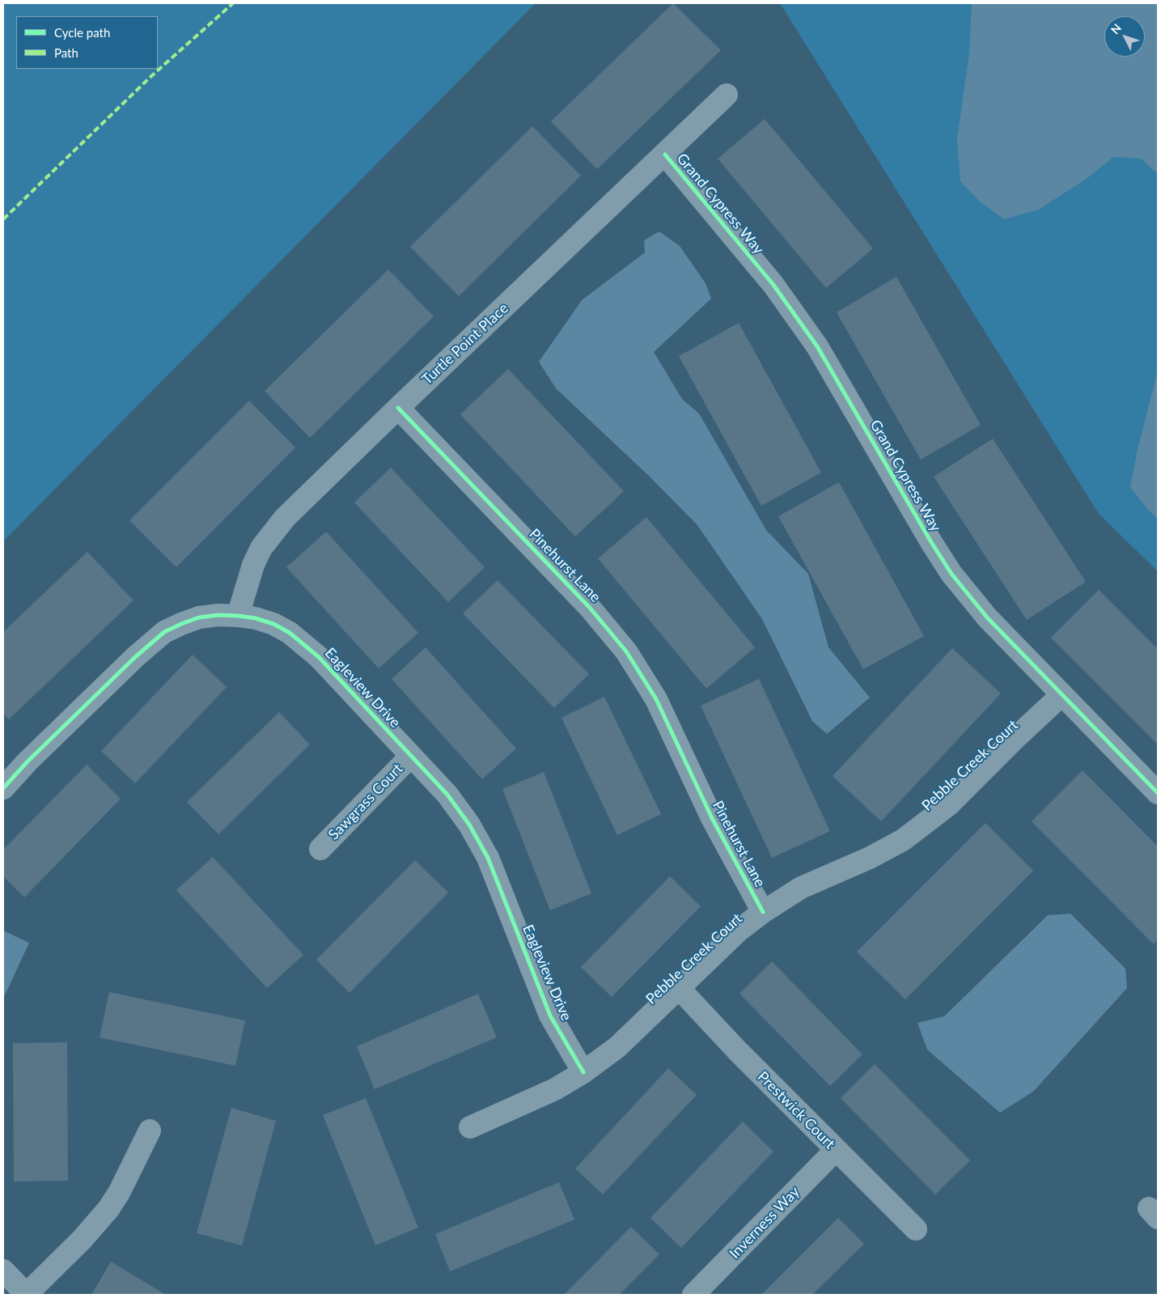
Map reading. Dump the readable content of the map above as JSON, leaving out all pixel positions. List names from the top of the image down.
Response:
{
  "streets": {
    "street": [
      "Grand Cypress Way",
      "Turtle Point Place",
      "Pinehurst Lane",
      "Eagleview Drive",
      "Pebble Creek Court",
      "Sawgrass Court",
      "Prestwick Court",
      "Inverness Way"
    ]
  },
  "crossings": [
    ["Grand Cypress Way", "Turtle Point Place"],
    ["Grand Cypress Way", "Pebble Creek Court"],
    ["Turtle Point Place", "Pinehurst Lane"],
    ["Turtle Point Place", "Eagleview Drive"],
    ["Pinehurst Lane", "Pebble Creek Court"],
    ["Eagleview Drive", "Pebble Creek Court"],
    ["Eagleview Drive", "Sawgrass Court"],
    ["Pebble Creek Court", "Prestwick Court"],
    ["Prestwick Court", "Inverness Way"]
  ],
  "legend": ["Cycle path", "Path"],
  "north": "top left"
}
